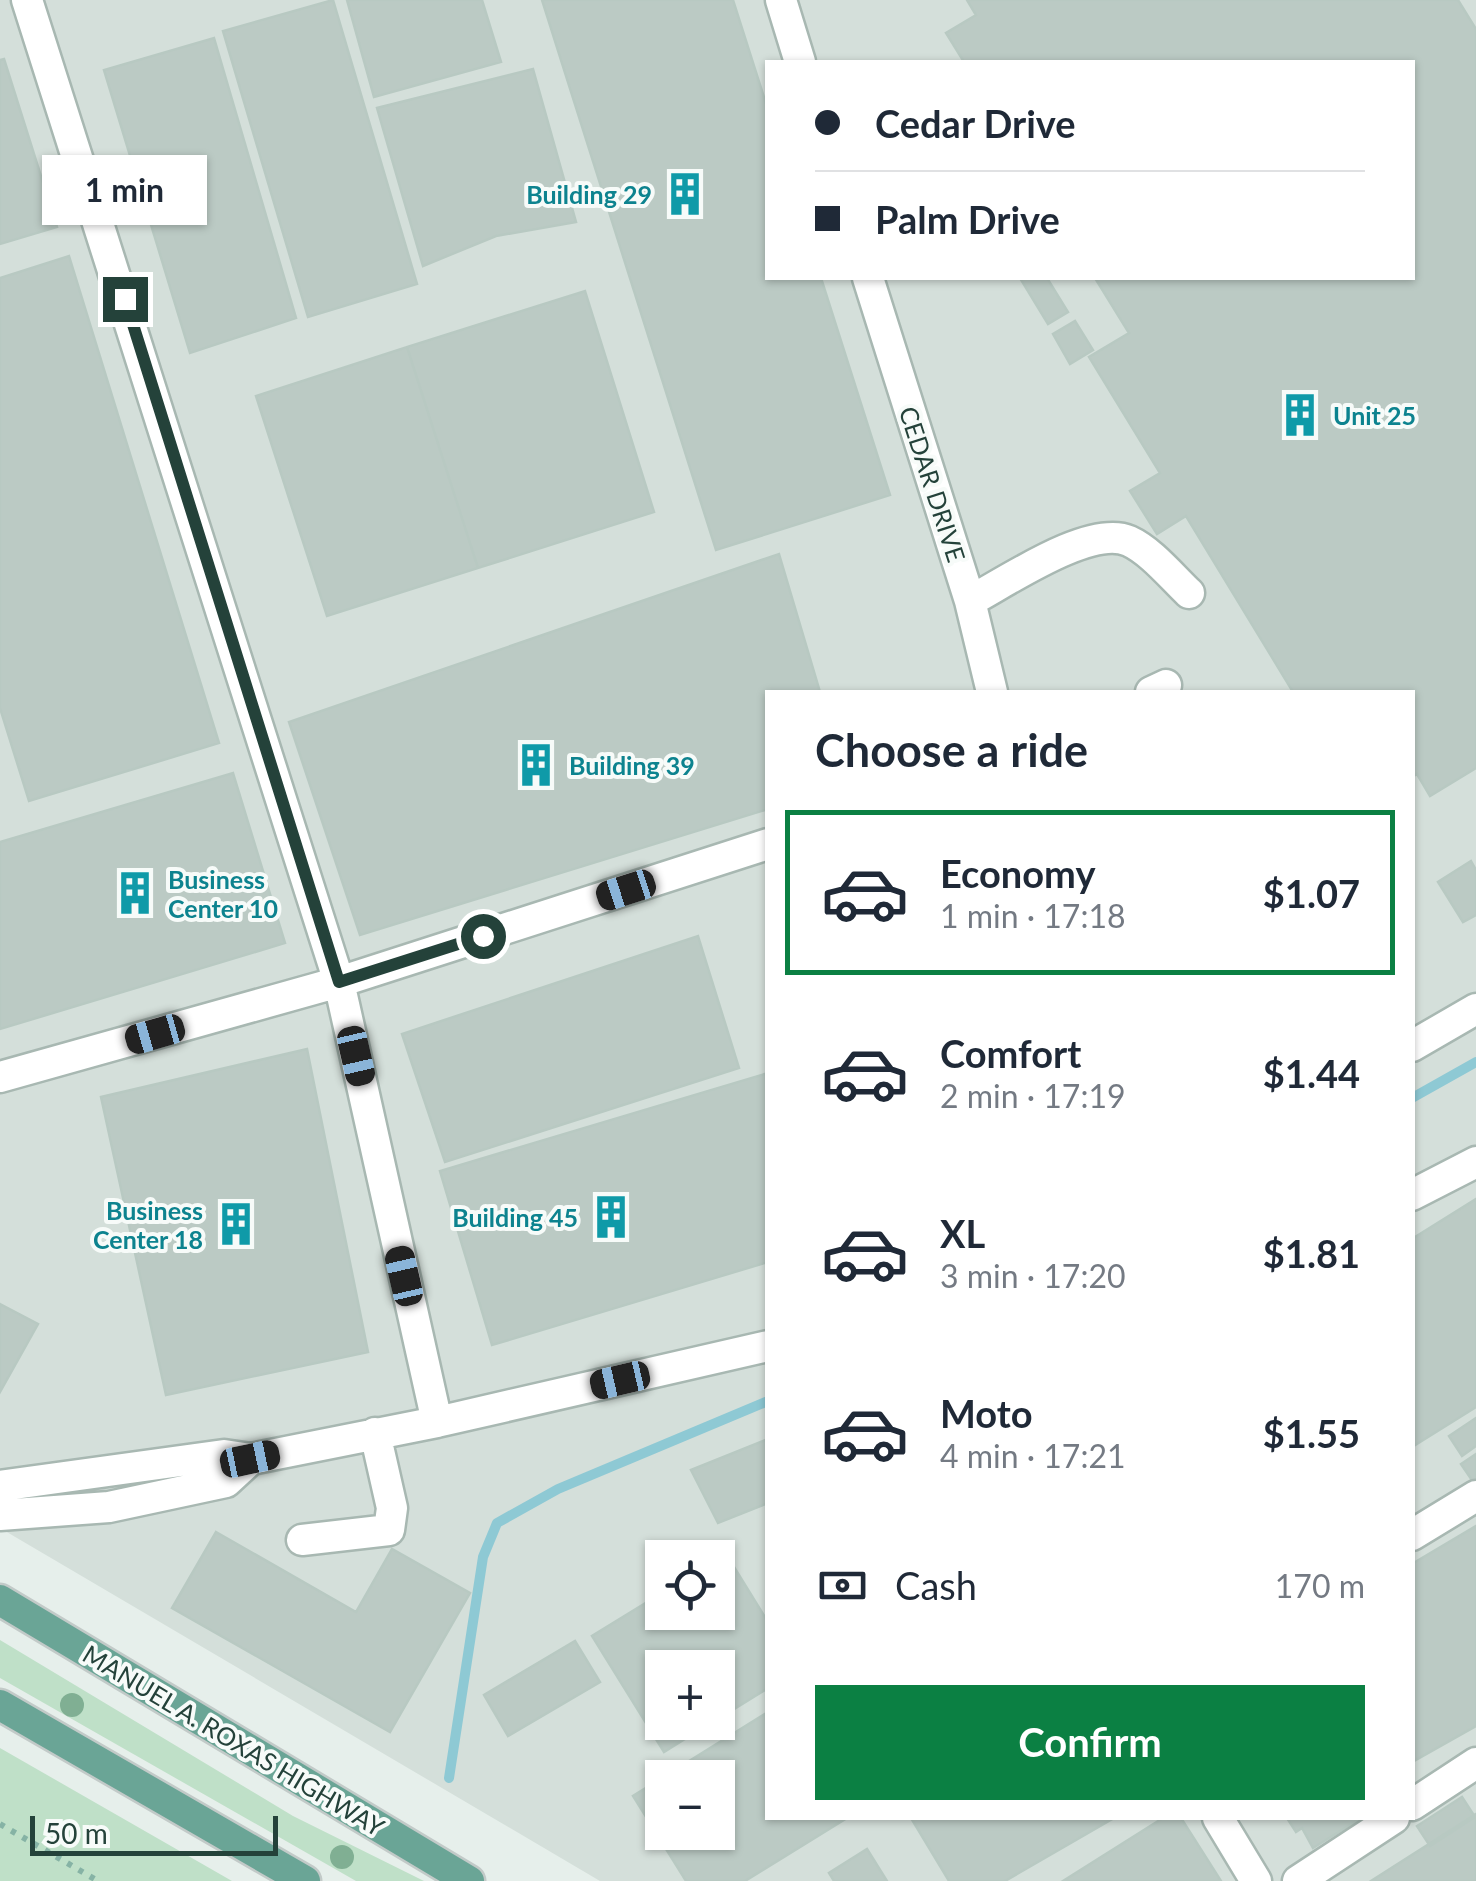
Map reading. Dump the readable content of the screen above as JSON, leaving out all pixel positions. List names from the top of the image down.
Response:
{
  "streets": {
    "main road": ["MANUEL A. ROXAS HIGHWAY"],
    "street": ["CEDAR DRIVE"]
  },
  "places": {
    "building": [
      "Building 29",
      "Unit 25",
      "Building 39",
      "Business Center 10",
      "Building 45",
      "Business Center 18"
    ]
  },
  "scale_bar": "50 m",
  "page": {
    "banner": ["Cedar Drive", "Palm Drive"],
    "bubble": "1 min",
    "heading": "Choose a ride",
    "list": [
      {
        "name": "Economy",
        "note": "1 min · 17:18",
        "value": "$1.07"
      },
      {
        "name": "Comfort",
        "note": "2 min · 17:19",
        "value": "$1.44"
      },
      {
        "name": "XL",
        "note": "3 min · 17:20",
        "value": "$1.81"
      },
      {
        "name": "Moto",
        "note": "4 min · 17:21",
        "value": "$1.55"
      }
    ],
    "pay": ["Cash", "170 m"],
    "map_buttons": ["+", "−"],
    "buttons": "Confirm",
    "scale": "50 m"
  }
}
